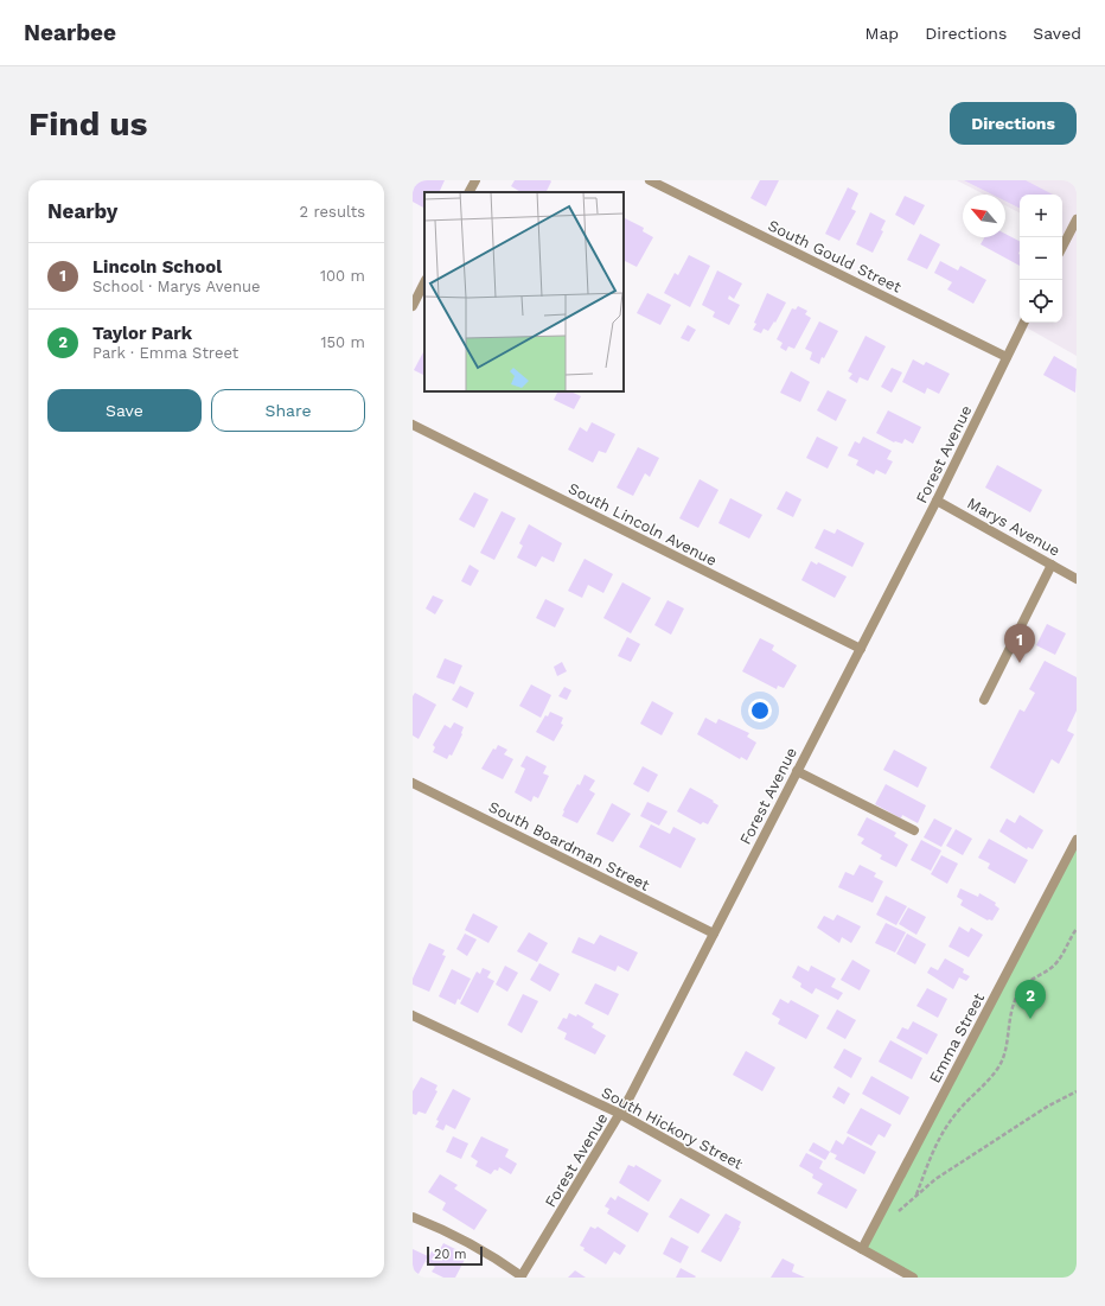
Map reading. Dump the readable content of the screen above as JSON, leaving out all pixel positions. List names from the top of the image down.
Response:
{
  "streets": {
    "street": [
      "South Gould Street",
      "Forest Avenue",
      "South Lincoln Avenue",
      "Marys Avenue",
      "South Boardman Street",
      "Emma Street",
      "South Hickory Street"
    ]
  },
  "crossings": [
    ["South Gould Street", "Forest Avenue"],
    ["Forest Avenue", "South Lincoln Avenue"],
    ["Forest Avenue", "Marys Avenue"],
    ["Forest Avenue", "South Boardman Street"],
    ["Forest Avenue", "South Hickory Street"],
    ["Emma Street", "South Hickory Street"]
  ],
  "scale_bar": "20 m",
  "north": "top left",
  "page": {
    "header": "Nearbee",
    "nav": ["Map", "Directions", "Saved"],
    "buttons": [
      "Directions",
      ["Save", "Share"]
    ],
    "title": "Find us",
    "heading": ["Nearby", "2 results"],
    "map_buttons": ["+", "−"],
    "list": [
      {
        "mark": "1",
        "name": "Lincoln School",
        "note": "School · Marys Avenue",
        "value": "100 m"
      },
      {
        "mark": "2",
        "name": "Taylor Park",
        "note": "Park · Emma Street",
        "value": "150 m"
      }
    ],
    "pins": ["1", "2"],
    "scale": "20 m"
  }
}
